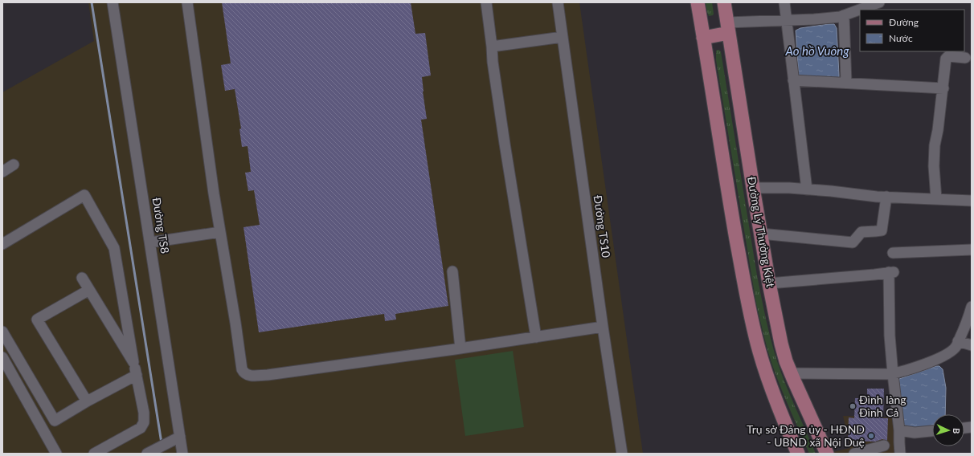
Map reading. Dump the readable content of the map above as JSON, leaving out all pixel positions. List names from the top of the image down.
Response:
{
  "streets": {
    "main road": ["Đường Lý Thường Kiệt"],
    "street": ["Đường TS8", "Đường TS10"]
  },
  "water": ["Ao hồ Vuông"],
  "places": ["Đình làng Đình Cả", "Trụ sở Đảng ủy - HĐND - UBND xã Nội Duệ"],
  "legend": ["Đường", "Nước"],
  "north": "right"
}
